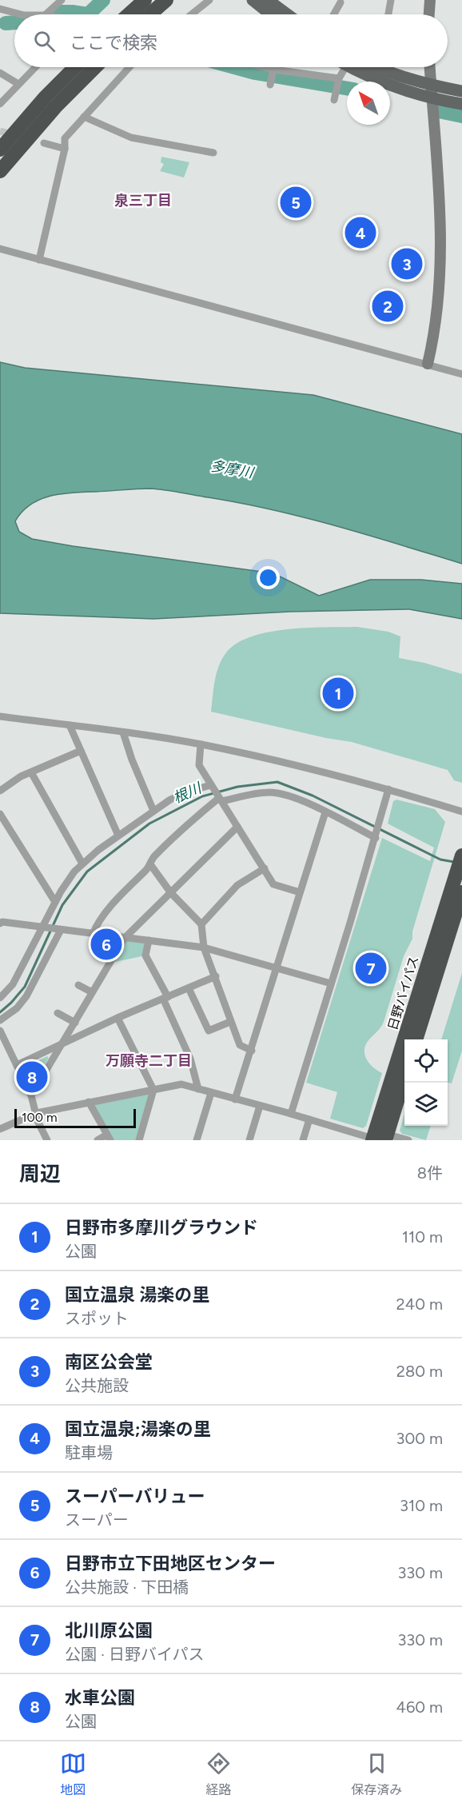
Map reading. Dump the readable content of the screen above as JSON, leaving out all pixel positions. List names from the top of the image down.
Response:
{
  "streets": {
    "highway": ["日野バイパス"]
  },
  "districts": ["泉三丁目", "万願寺二丁目"],
  "water": ["多摩川", "根川"],
  "scale_bar": "100 m",
  "north": "top left",
  "page": {
    "search": "ここで検索",
    "pins": [
      "5",
      "4",
      "3",
      "2",
      "1",
      "6",
      "7",
      "8"
    ],
    "scale": "100 m",
    "heading": ["周辺", "8件"],
    "list": [
      {
        "mark": "1",
        "name": "日野市多摩川グラウンド",
        "note": "公園",
        "value": "110 m"
      },
      {
        "mark": "2",
        "name": "国立温泉 湯楽の里",
        "note": "スポット",
        "value": "240 m"
      },
      {
        "mark": "3",
        "name": "南区公会堂",
        "note": "公共施設",
        "value": "280 m"
      },
      {
        "mark": "4",
        "name": "国立温泉;湯楽の里",
        "note": "駐車場",
        "value": "300 m"
      },
      {
        "mark": "5",
        "name": "スーパーバリュー",
        "note": "スーパー",
        "value": "310 m"
      },
      {
        "mark": "6",
        "name": "日野市立下田地区センター",
        "note": "公共施設 · 下田橋",
        "value": "330 m"
      },
      {
        "mark": "7",
        "name": "北川原公園",
        "note": "公園 · 日野バイパス",
        "value": "330 m"
      },
      {
        "mark": "8",
        "name": "水車公園",
        "note": "公園",
        "value": "460 m"
      }
    ],
    "nav": ["地図", "経路", "保存済み"]
  }
}
